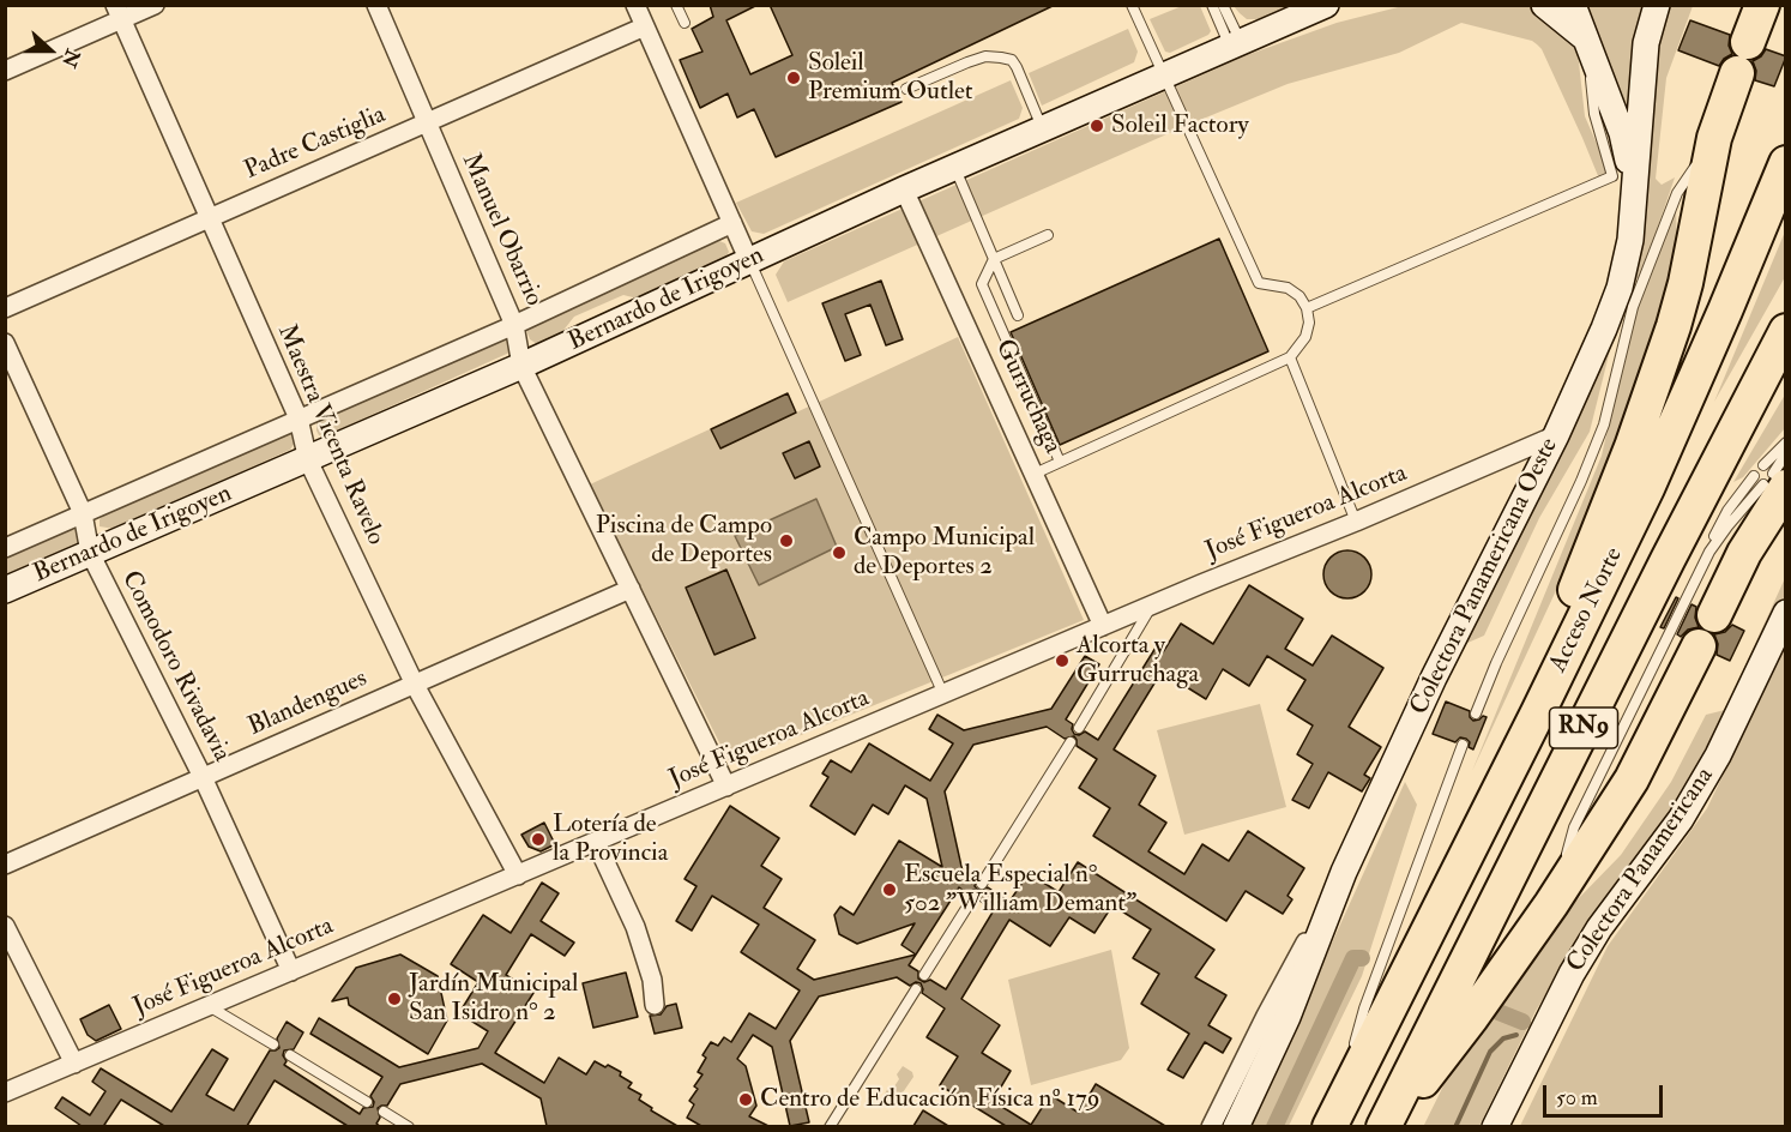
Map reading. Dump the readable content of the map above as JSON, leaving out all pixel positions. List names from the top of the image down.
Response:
{
  "streets": {
    "highway": ["Acceso Norte", "RN9"],
    "street": [
      "Padre Castiglia",
      "Manuel Obarrio",
      "Bernardo de Irigoyen",
      "Gurruchaga",
      "Maestra Vicenta Ravelo",
      "José Figueroa Alcorta",
      "Colectora Panamericana Oeste",
      "Comodoro Rivadavia",
      "Blandengues",
      "Colectora Panamericana"
    ]
  },
  "crossings": [
    ["Padre Castiglia", "Manuel Obarrio"],
    ["Padre Castiglia", "Maestra Vicenta Ravelo"],
    ["Manuel Obarrio", "Bernardo de Irigoyen"],
    ["Manuel Obarrio", "José Figueroa Alcorta"],
    ["Manuel Obarrio", "Blandengues"],
    ["Bernardo de Irigoyen", "Gurruchaga"],
    ["Bernardo de Irigoyen", "Maestra Vicenta Ravelo"],
    ["Bernardo de Irigoyen", "Comodoro Rivadavia"],
    ["Gurruchaga", "José Figueroa Alcorta"],
    ["Maestra Vicenta Ravelo", "José Figueroa Alcorta"],
    ["Maestra Vicenta Ravelo", "Blandengues"],
    ["José Figueroa Alcorta", "Colectora Panamericana Oeste"],
    ["José Figueroa Alcorta", "Comodoro Rivadavia"],
    ["Comodoro Rivadavia", "Blandengues"]
  ],
  "places": [
    "Soleil Premium Outlet",
    "Soleil Factory",
    "Piscina de Campo de Deportes",
    "Campo Municipal de Deportes 2",
    "Alcorta y Gurruchaga",
    "Lotería de la Provincia",
    "Escuela Especial n° 502 \"William Demant\"",
    "Jardín Municipal San Isidro n° 2",
    "Centro de Educación Física nº 179"
  ],
  "scale_bar": "50 m",
  "north": "right"
}
